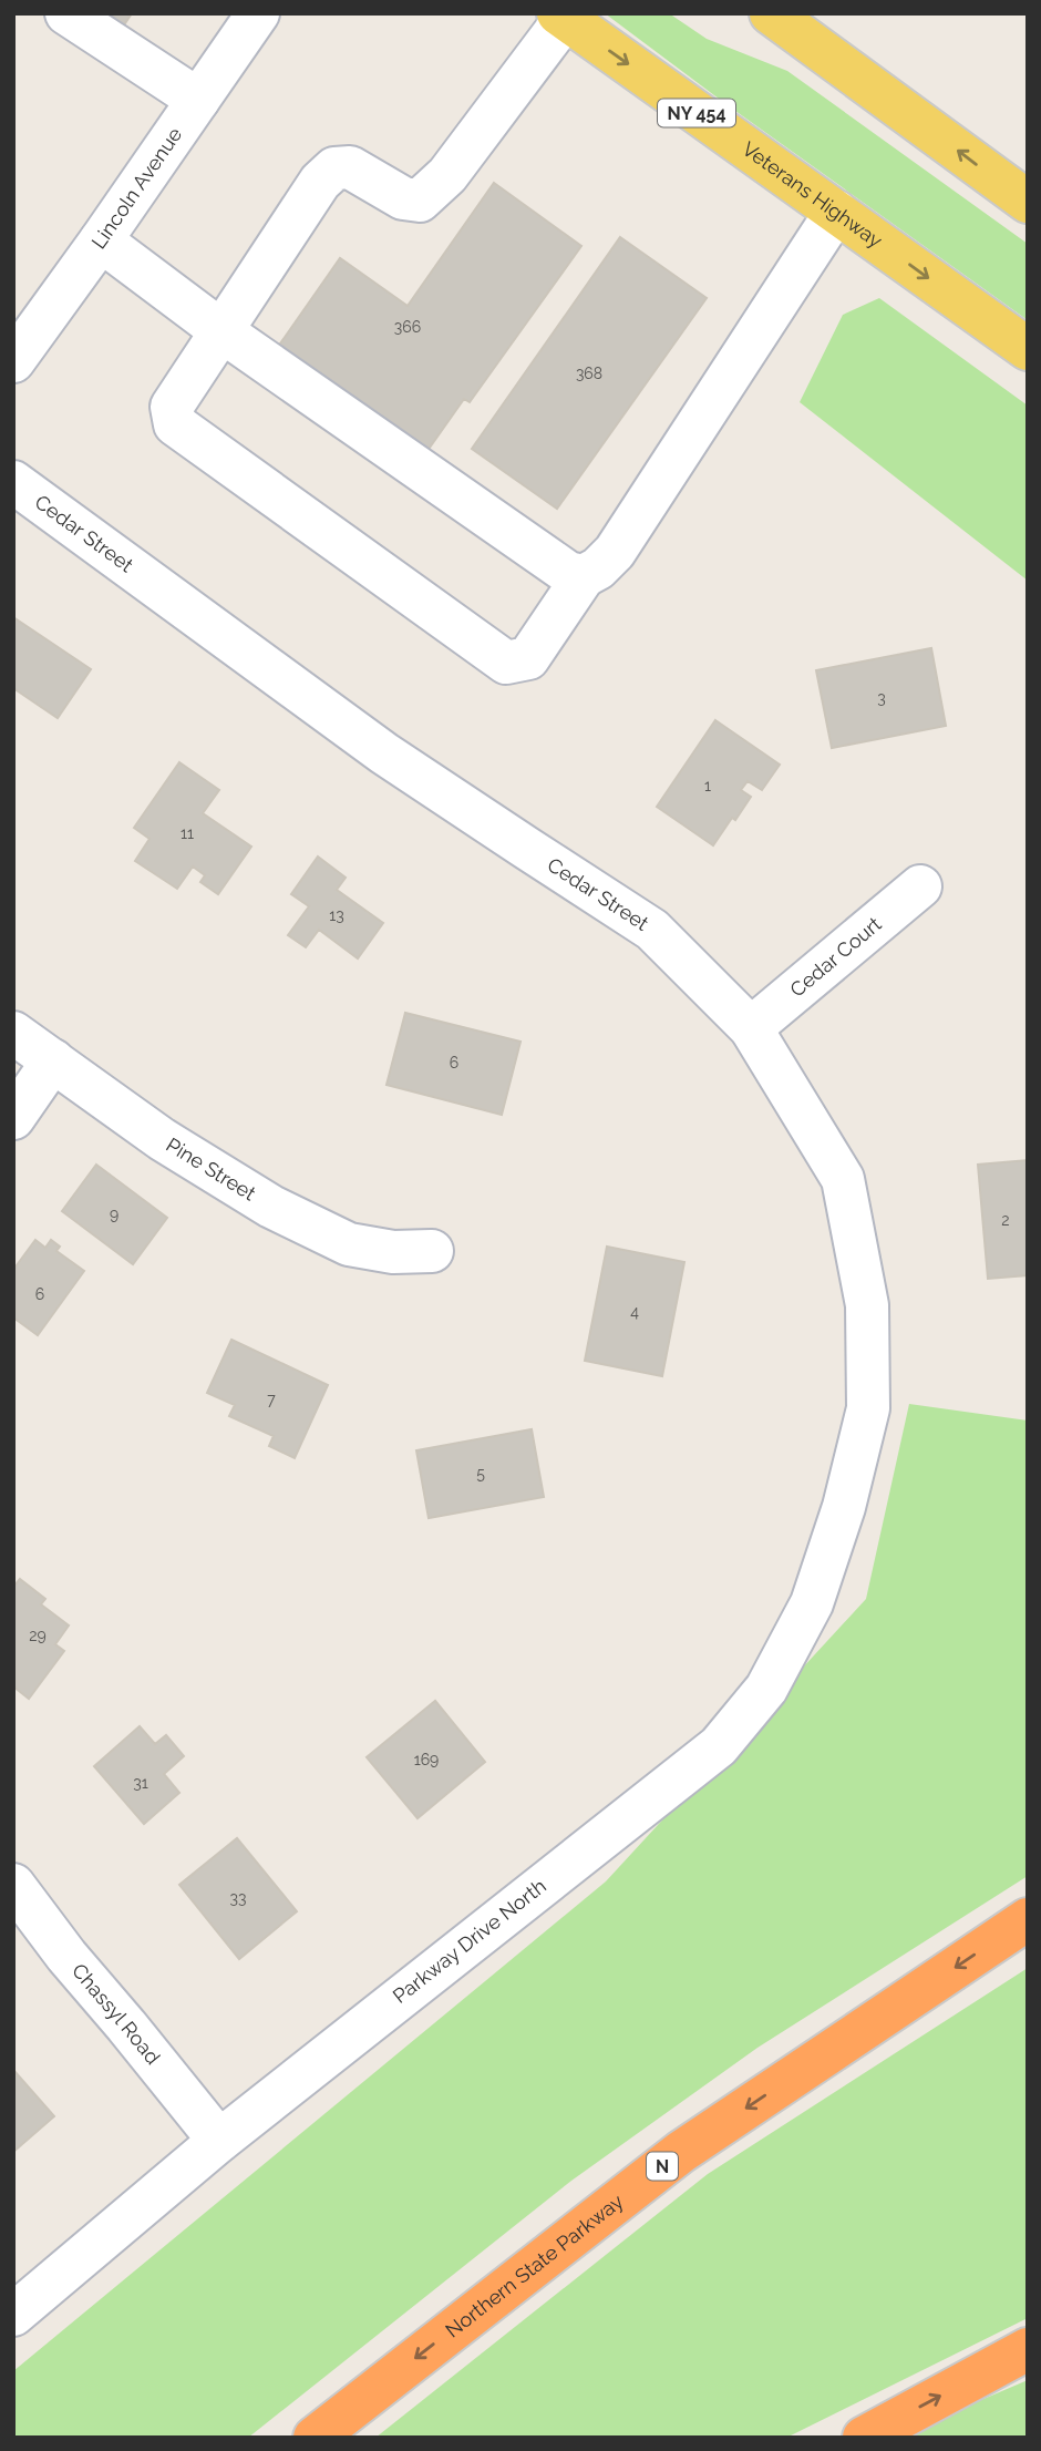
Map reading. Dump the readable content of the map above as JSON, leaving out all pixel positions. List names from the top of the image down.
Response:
{
  "streets": {
    "highway": ["N", "Northern State Parkway"],
    "main road": ["NY 454", "Veterans Highway"],
    "street": [
      "Lincoln Avenue",
      "Cedar Street",
      "Cedar Court",
      "Pine Street",
      "Parkway Drive North",
      "Chassyl Road"
    ]
  },
  "crossings": [
    ["Cedar Street", "Cedar Court"],
    ["Cedar Street", "Parkway Drive North"],
    ["Parkway Drive North", "Chassyl Road"]
  ],
  "one_way": ["Northern State Parkway"],
  "house_numbers": [
    "366",
    "368",
    "3",
    "1",
    "11",
    "13",
    "6",
    "9",
    "2",
    "6",
    "4",
    "7",
    "5",
    "29",
    "169",
    "31",
    "33"
  ]
}
